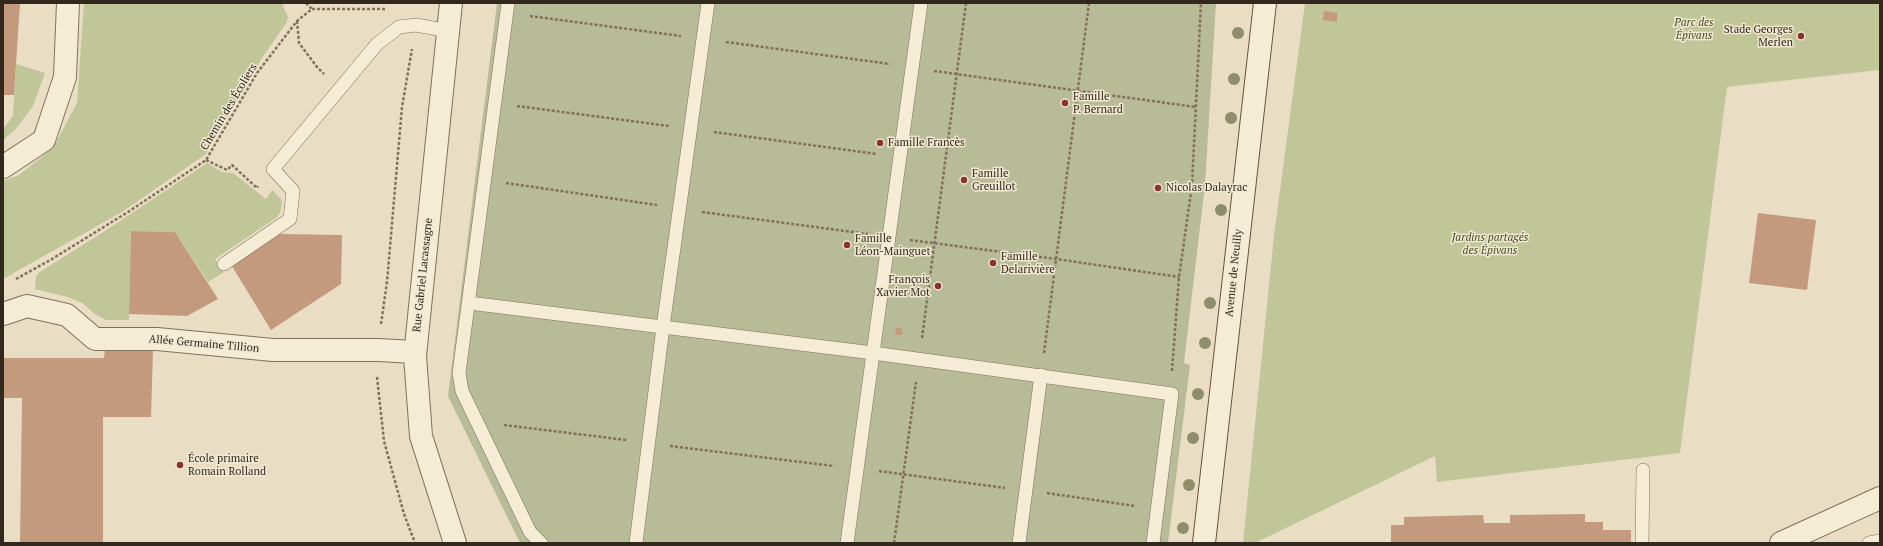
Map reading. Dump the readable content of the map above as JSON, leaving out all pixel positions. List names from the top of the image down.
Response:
{
  "streets": {
    "street": ["Avenue de Neuilly", "Rue Gabriel Lacassagne", "Allée Germaine Tillion"],
    "path": ["Chemin des Écoliers"]
  },
  "crossings": [
    ["Rue Gabriel Lacassagne", "Allée Germaine Tillion"]
  ],
  "parks": ["Parc des Épivans", "Jardins partagés des Épivans"],
  "places": [
    "Stade Georges Merlen",
    "Famille P. Bernard",
    "Famille Francès",
    "Famille Greuillot",
    "Nicolas Dalayrac",
    "Famille Léon-Mainguet",
    "Famille Delarivière",
    "François Xavier Mot",
    "École primaire Romain Rolland"
  ]
}
